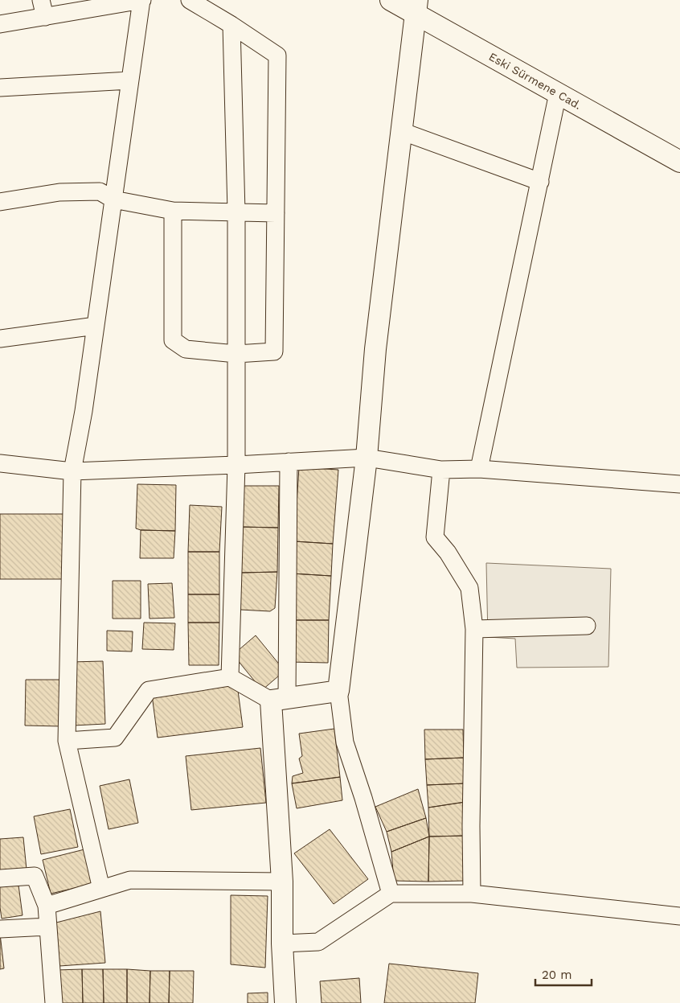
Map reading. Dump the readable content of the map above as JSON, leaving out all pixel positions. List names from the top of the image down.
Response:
{
  "streets": {
    "street": ["Eski Sürmene Cad."]
  },
  "scale_bar": "20 m"
}
